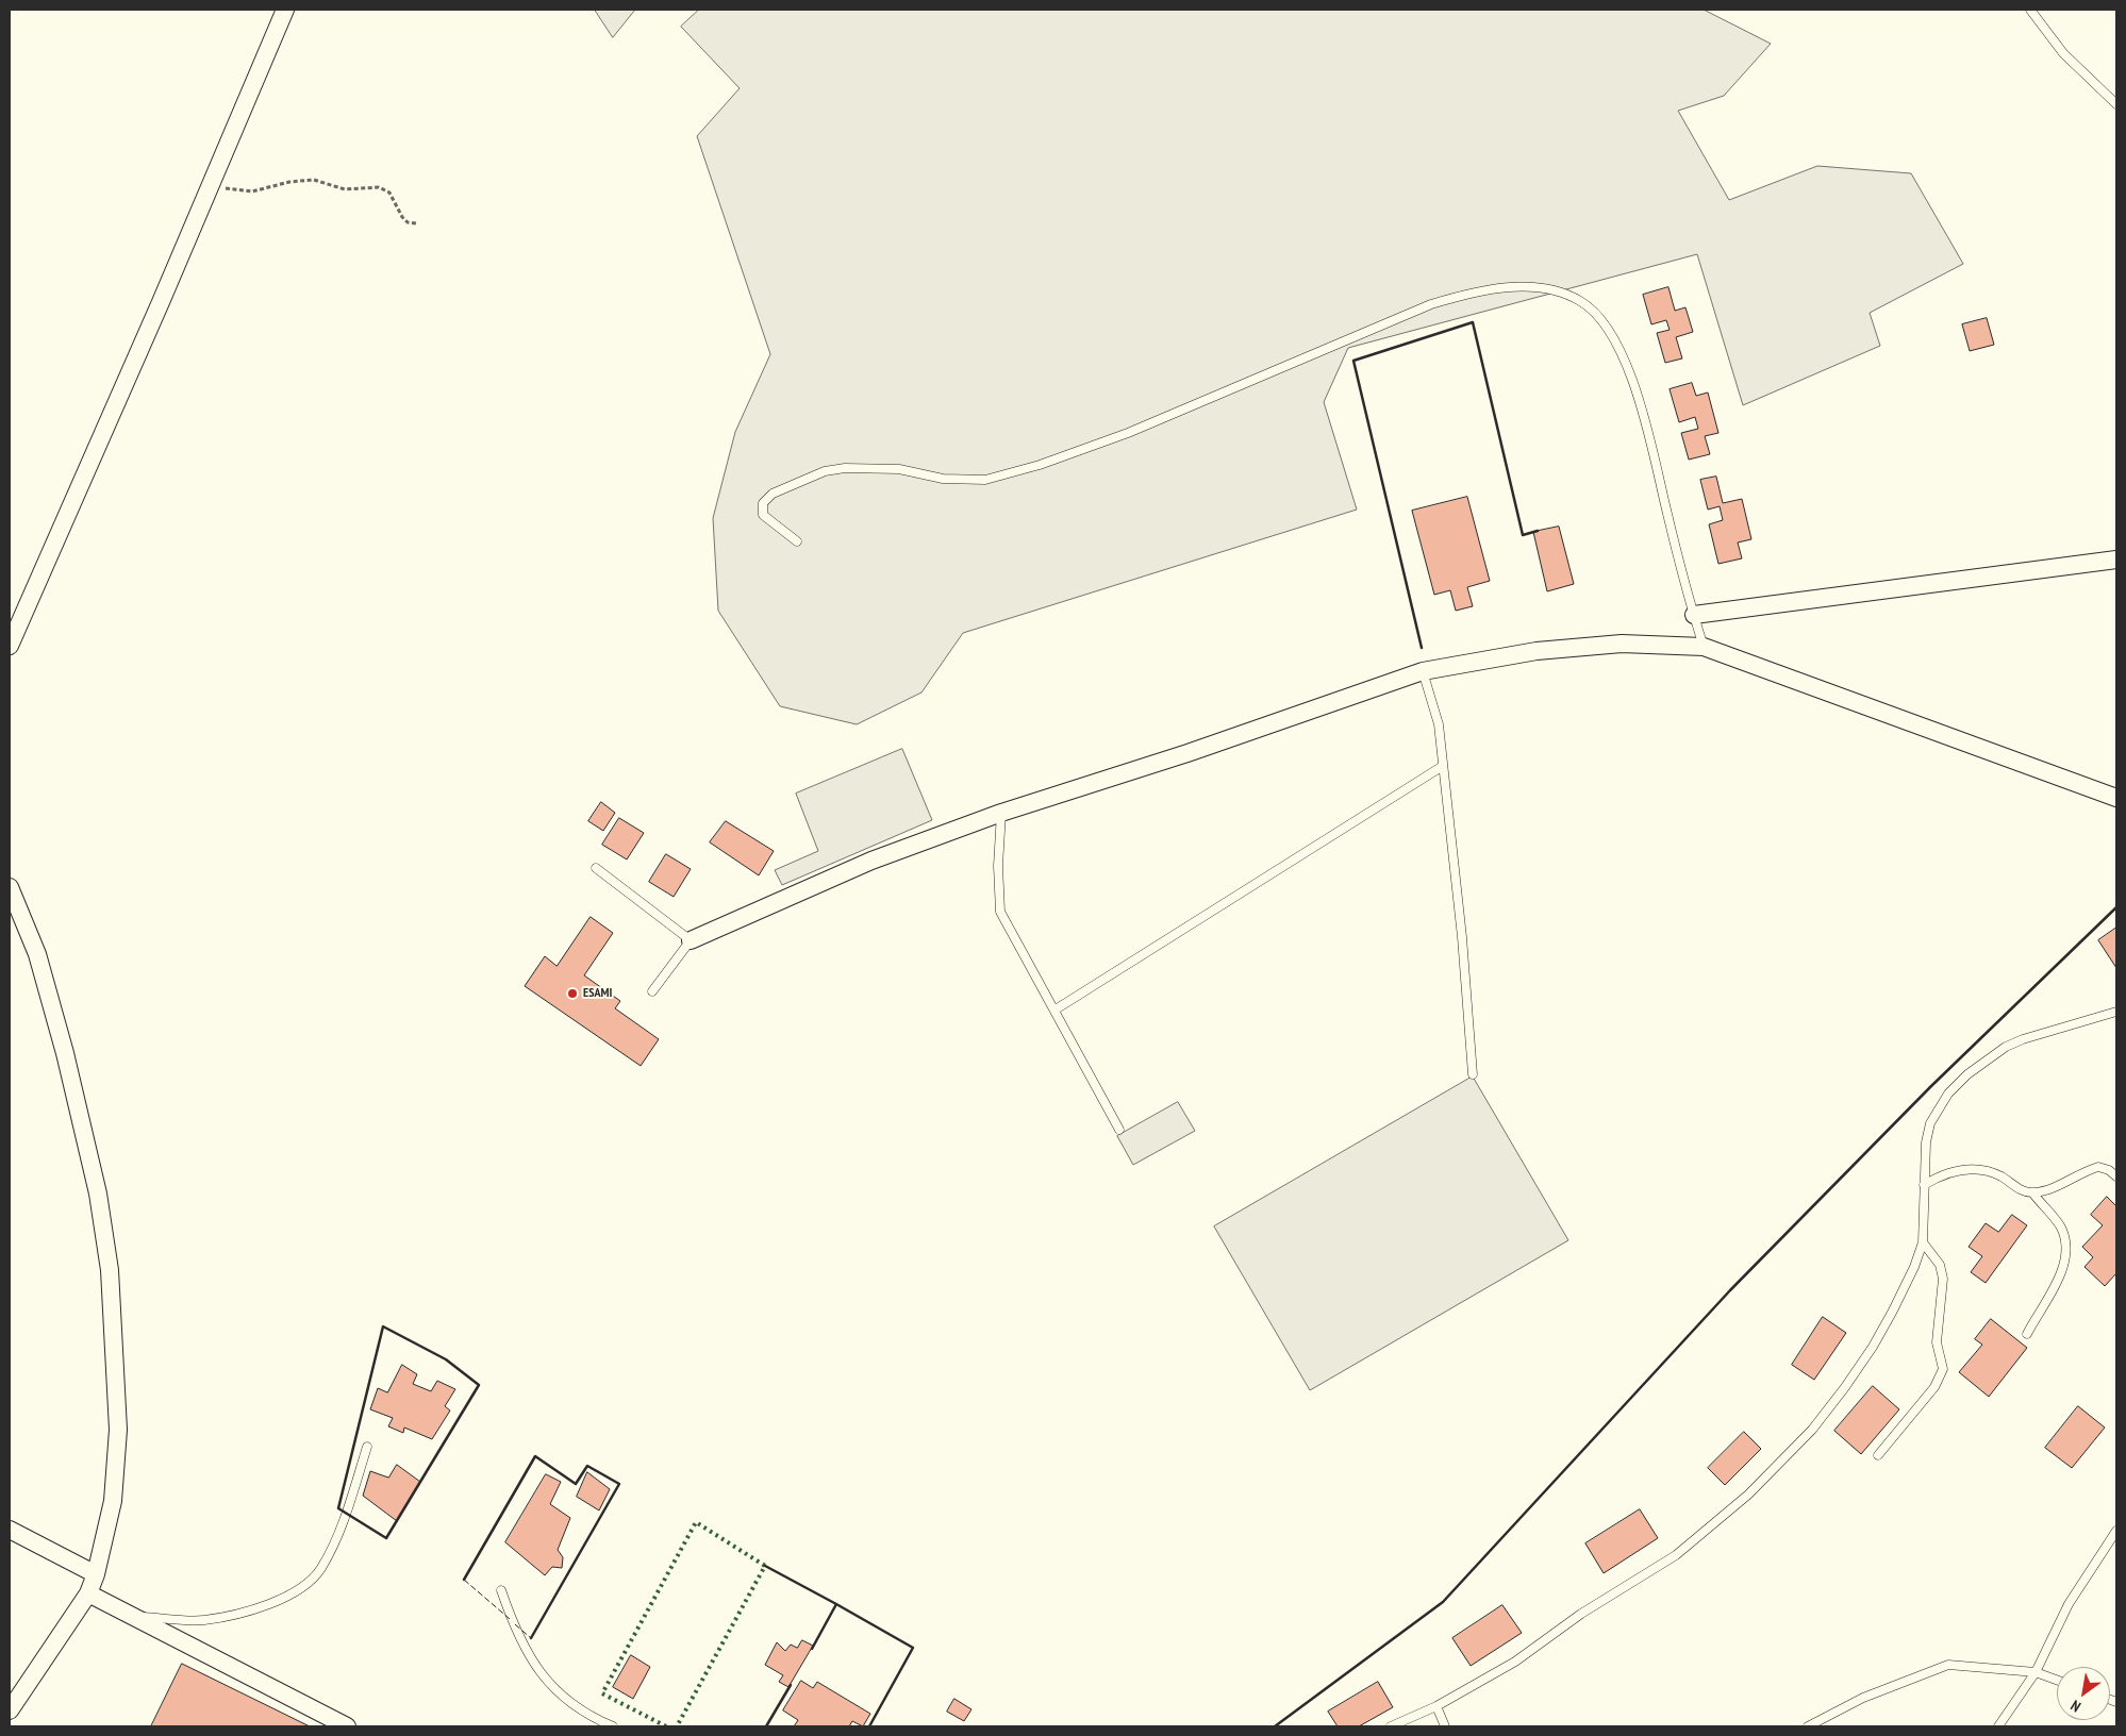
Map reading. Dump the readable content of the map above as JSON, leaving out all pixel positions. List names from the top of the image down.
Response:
{
  "places": ["ESAMI"],
  "north": "bottom left"
}
